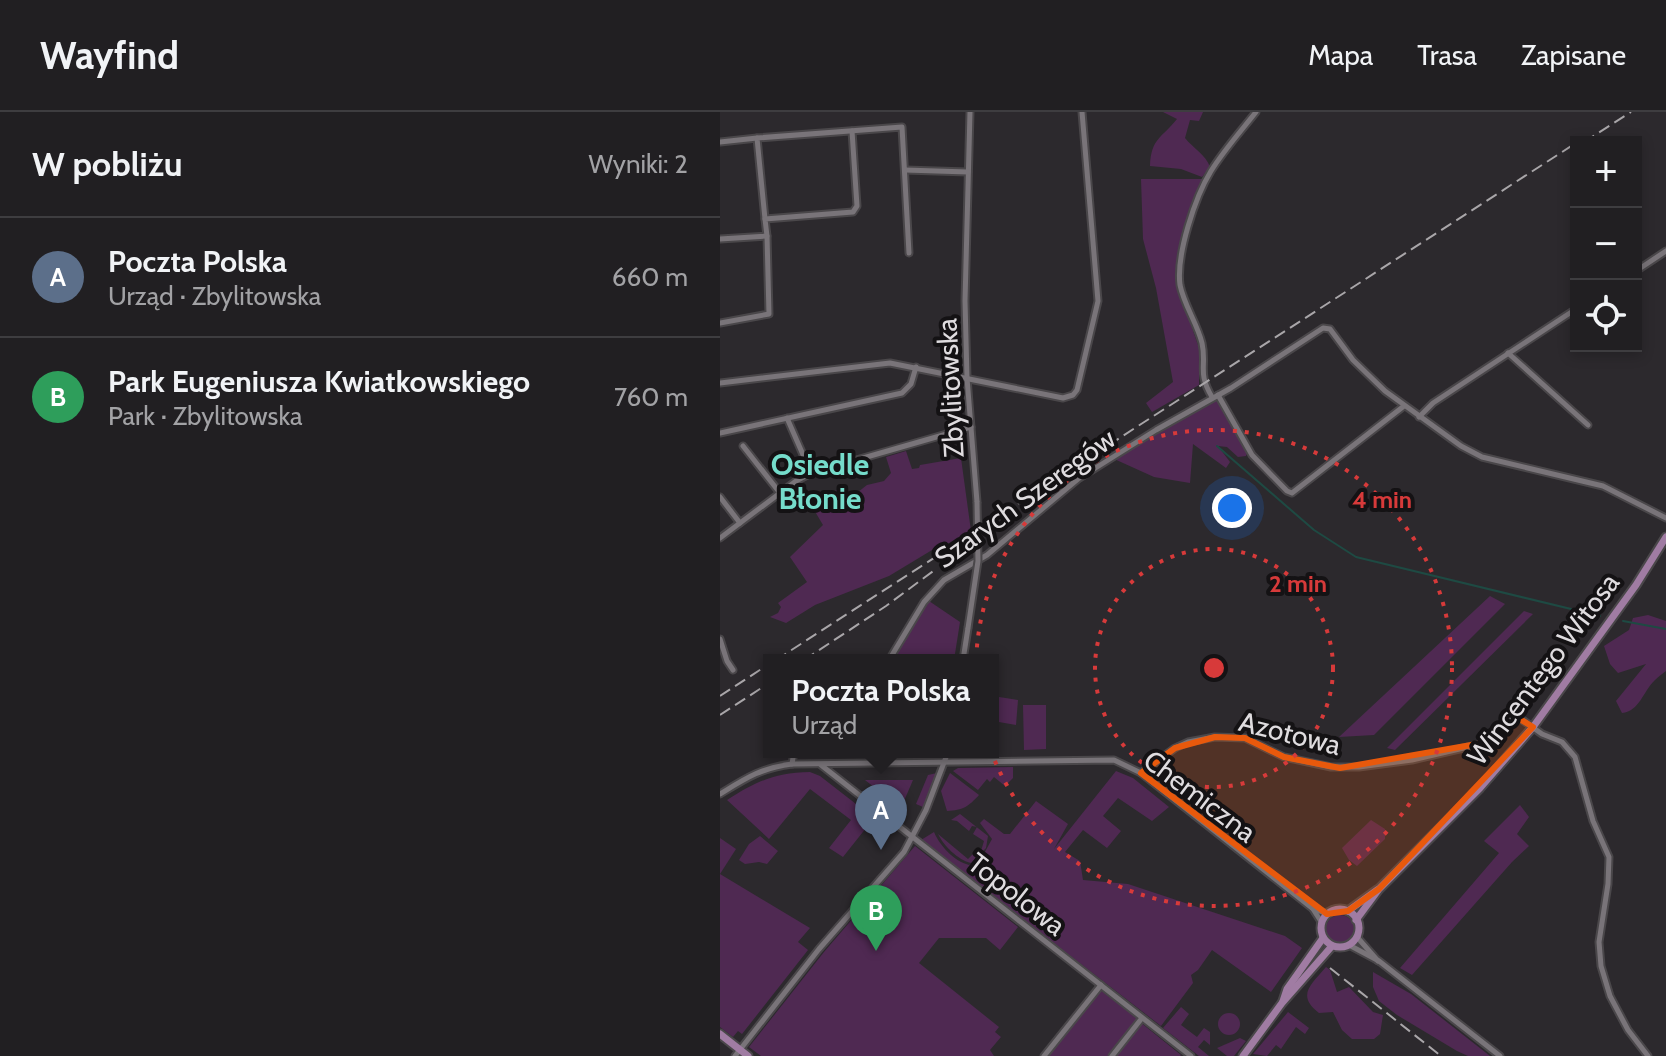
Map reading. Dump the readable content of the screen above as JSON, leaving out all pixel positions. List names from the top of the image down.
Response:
{
  "streets": {
    "main road": ["Wincentego Witosa"],
    "street": [
      "Zbylitowska",
      "Szarych Szeregów",
      "Azotowa",
      "Chemiczna",
      "Topolowa"
    ]
  },
  "crossings": [
    ["Wincentego Witosa", "Azotowa"],
    ["Wincentego Witosa", "Chemiczna"],
    ["Azotowa", "Chemiczna"],
    ["Chemiczna", "Topolowa"]
  ],
  "districts": ["Osiedle Błonie"],
  "page": {
    "header": "Wayfind",
    "nav": ["Mapa", "Trasa", "Zapisane"],
    "heading": ["W pobliżu", "Wyniki: 2"],
    "map_buttons": ["+", "−"],
    "list": [
      {
        "mark": "A",
        "name": "Poczta Polska",
        "note": "Urząd · Zbylitowska",
        "value": "660 m"
      },
      {
        "mark": "B",
        "name": "Park Eugeniusza Kwiatkowskiego",
        "note": "Park · Zbylitowska",
        "value": "760 m"
      }
    ],
    "popup": ["Poczta Polska", "Urząd"],
    "pins": ["A", "B"]
  },
  "rings": ["4 min", "2 min"]
}
